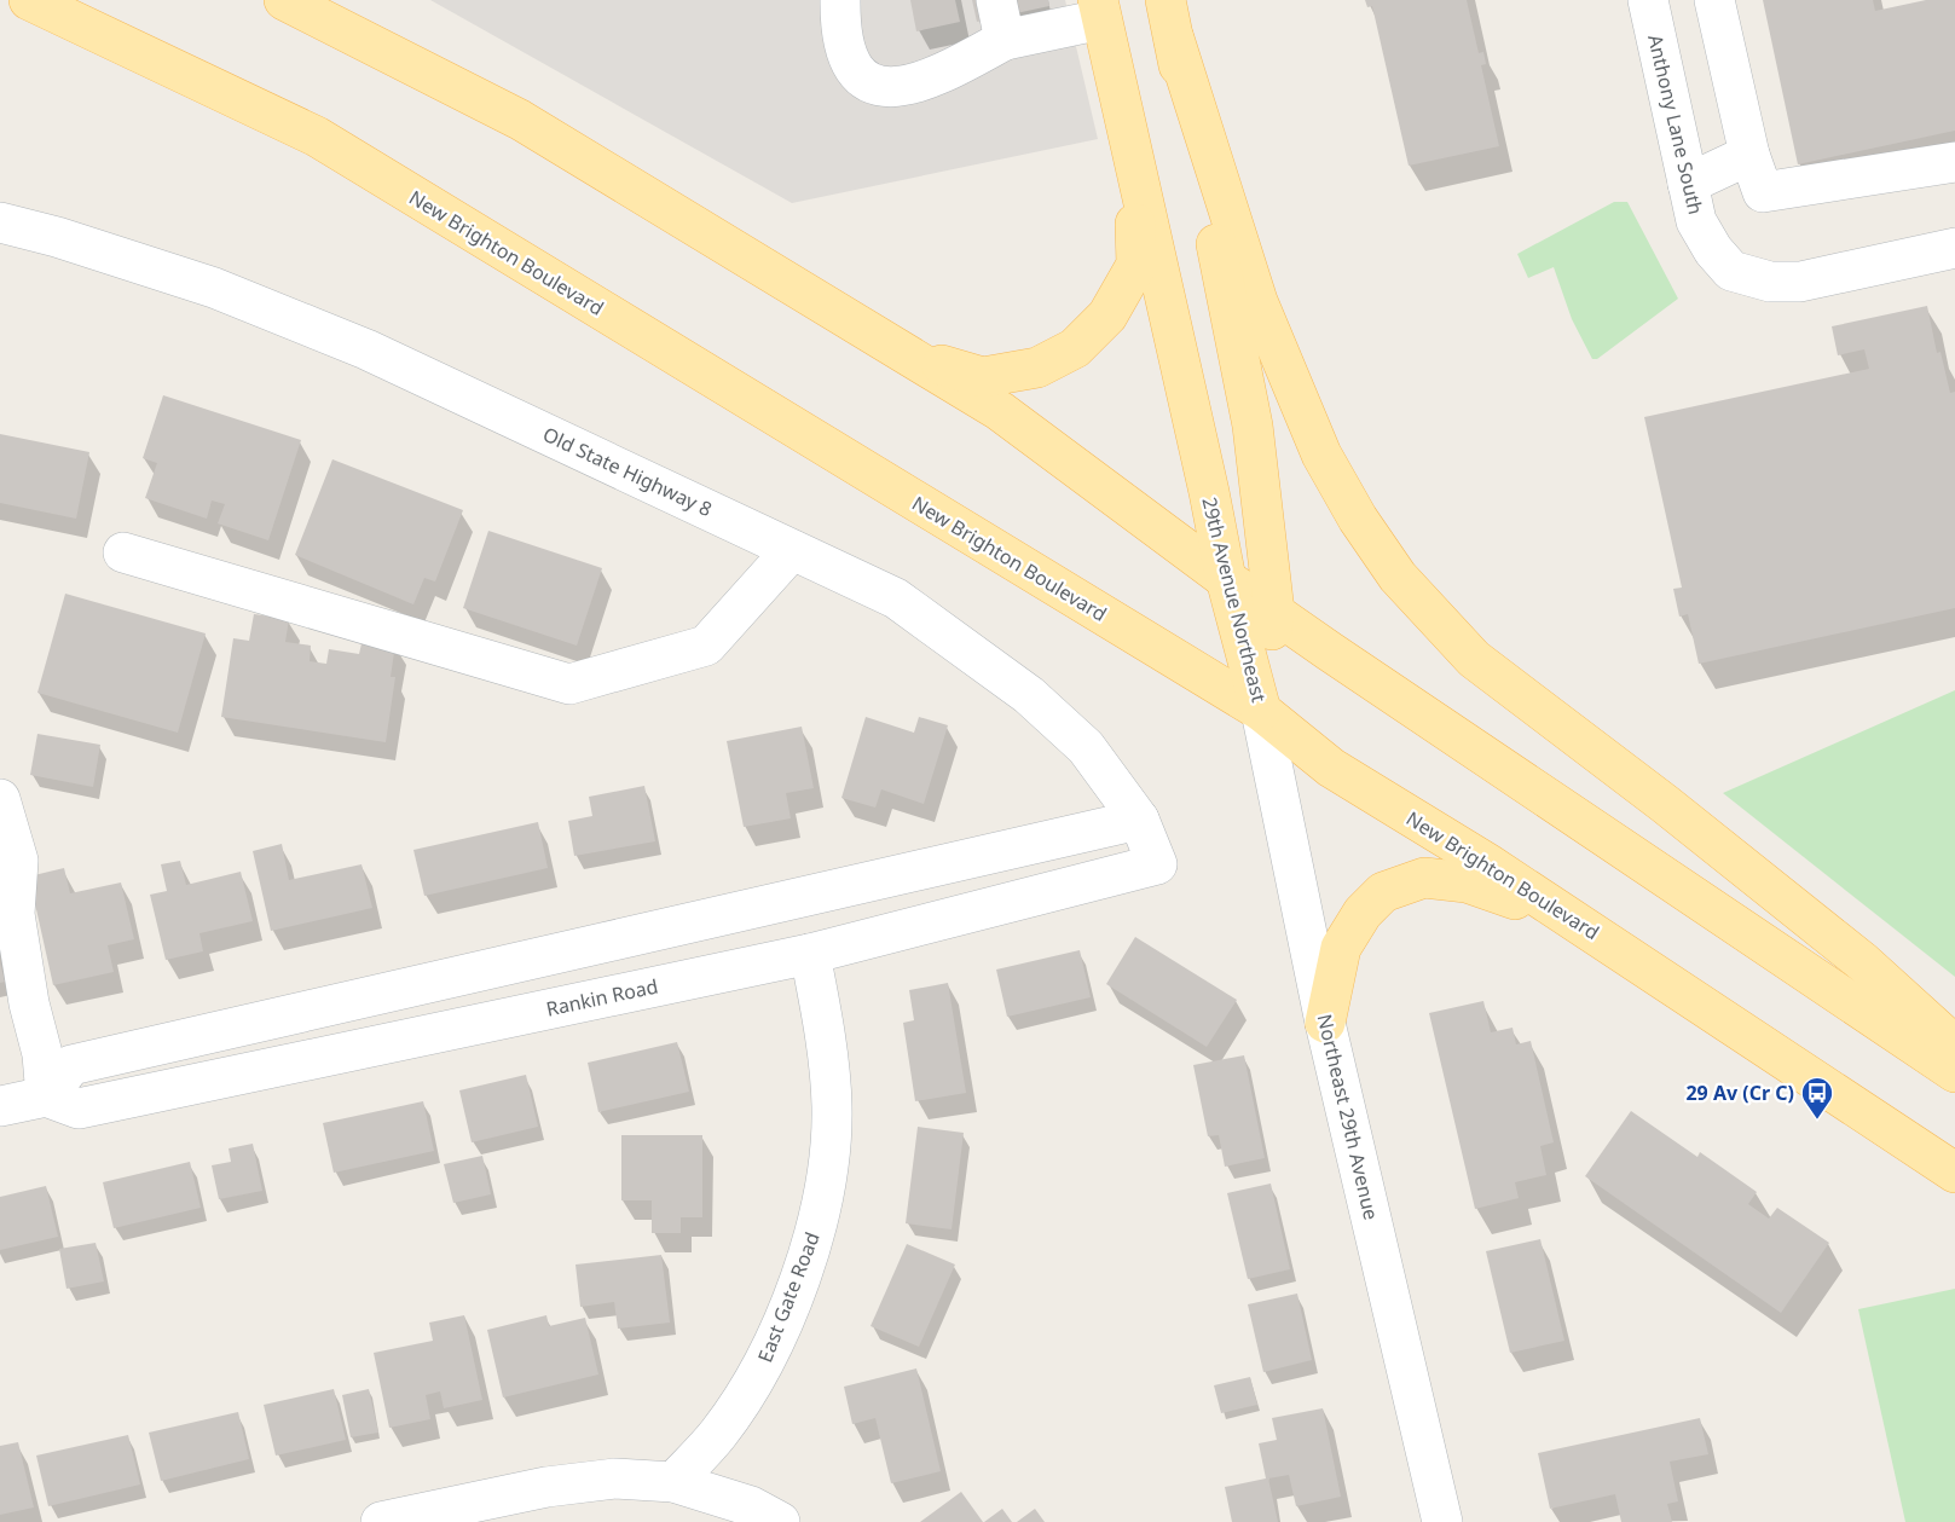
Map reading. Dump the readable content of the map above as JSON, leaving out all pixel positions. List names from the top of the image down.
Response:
{
  "streets": {
    "main road": ["New Brighton Boulevard", "29th Avenue Northeast"],
    "street": [
      "Anthony Lane South",
      "Old State Highway 8",
      "Rankin Road",
      "Northeast 29th Avenue",
      "East Gate Road"
    ]
  },
  "crossings": [
    ["New Brighton Boulevard", "29th Avenue Northeast"],
    ["New Brighton Boulevard", "Northeast 29th Avenue"],
    ["Old State Highway 8", "Rankin Road"],
    ["29th Avenue Northeast", "Northeast 29th Avenue"],
    ["Rankin Road", "East Gate Road"]
  ],
  "places": {
    "bus stop": ["29 Av (Cr C)"]
  }
}
